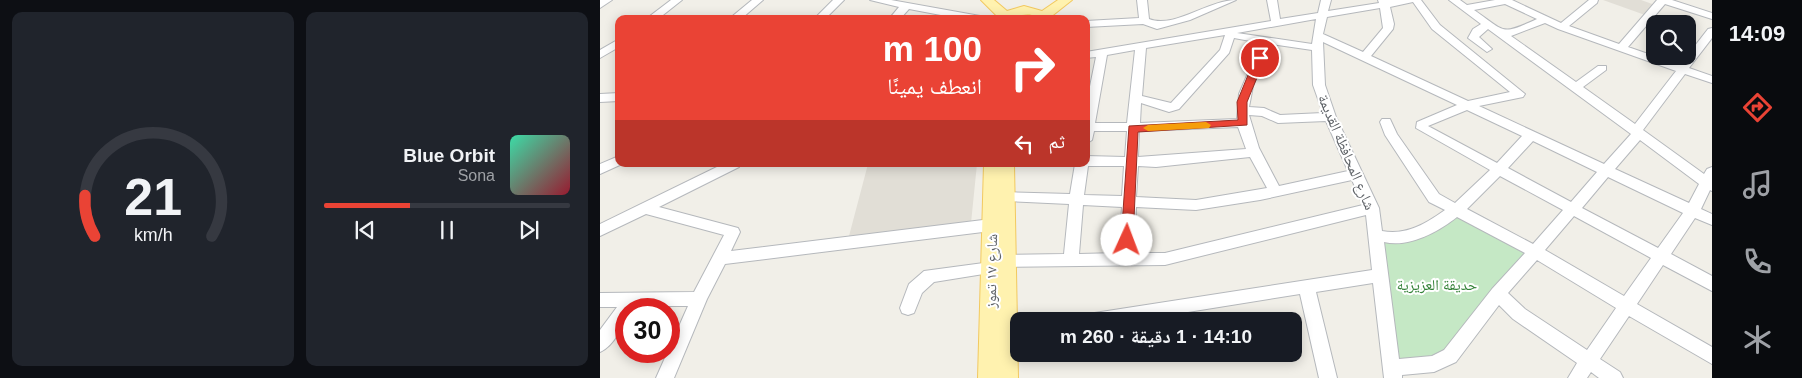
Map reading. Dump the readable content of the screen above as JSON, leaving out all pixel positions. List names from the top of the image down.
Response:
{
  "streets": {
    "main road": ["شارع ١٧ تموز"],
    "street": ["شارع المحافظة القديمة"]
  },
  "parks": ["حديقة العزيزية"],
  "page": {
    "tabs": "14:09",
    "turn": ["100 m", "انعطف يمينًا"],
    "then": "ثم",
    "song": ["Blue Orbit", "Sona"],
    "limit": "30",
    "trip": "14:10 · 1 دقيقة · 260 m",
    "gauge": ["21", "km/h"]
  }
}
